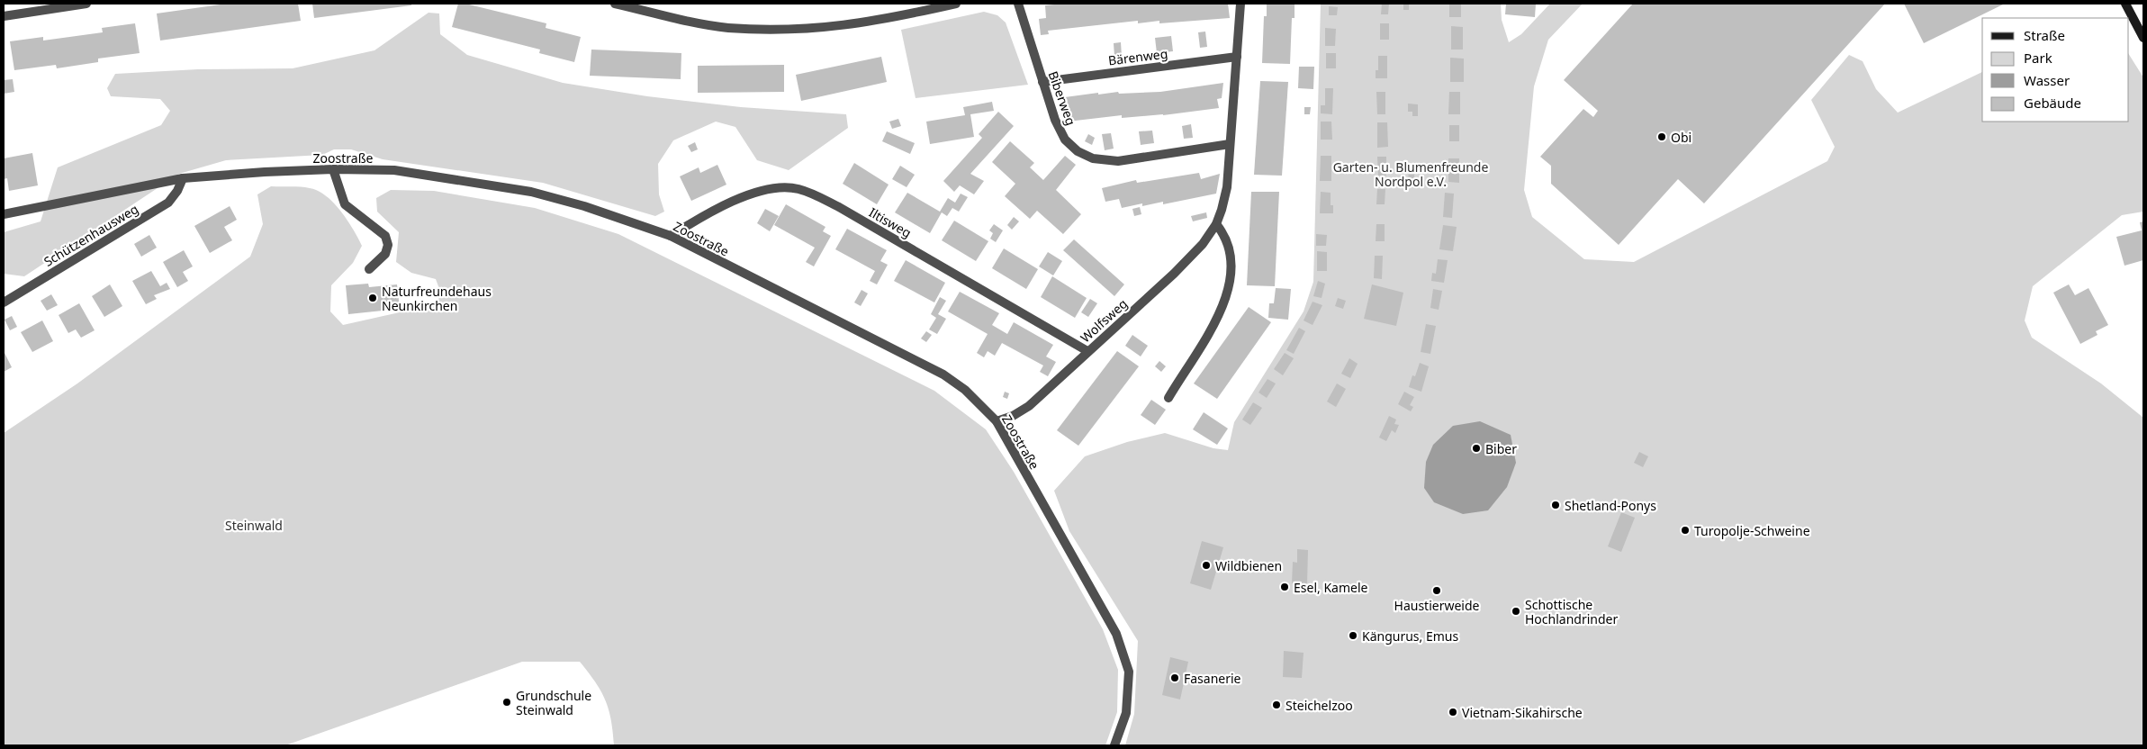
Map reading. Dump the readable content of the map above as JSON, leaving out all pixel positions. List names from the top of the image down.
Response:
{
  "streets": {
    "street": [
      "Bärenweg",
      "Biberweg",
      "Zoostraße",
      "Iltisweg",
      "Schützenhausweg",
      "Wolfsweg"
    ]
  },
  "crossings": [
    ["Bärenweg", "Biberweg"],
    ["Bärenweg", "Wolfsweg"],
    ["Biberweg", "Wolfsweg"],
    ["Zoostraße", "Iltisweg"],
    ["Zoostraße", "Schützenhausweg"],
    ["Zoostraße", "Wolfsweg"],
    ["Iltisweg", "Wolfsweg"]
  ],
  "parks": ["Garten- u. Blumenfreunde Nordpol e.V.", "Steinwald"],
  "places": [
    "Obi",
    "Naturfreundehaus Neunkirchen",
    "Biber",
    "Shetland-Ponys",
    "Turopolje-Schweine",
    "Wildbienen",
    "Esel, Kamele",
    "Haustierweide",
    "Schottische Hochlandrinder",
    "Kängurus, Emus",
    "Fasanerie",
    "Grundschule Steinwald",
    "Steichelzoo",
    "Vietnam-Sikahirsche"
  ],
  "legend": [
    "Straße",
    "Park",
    "Wasser",
    "Gebäude"
  ]
}
